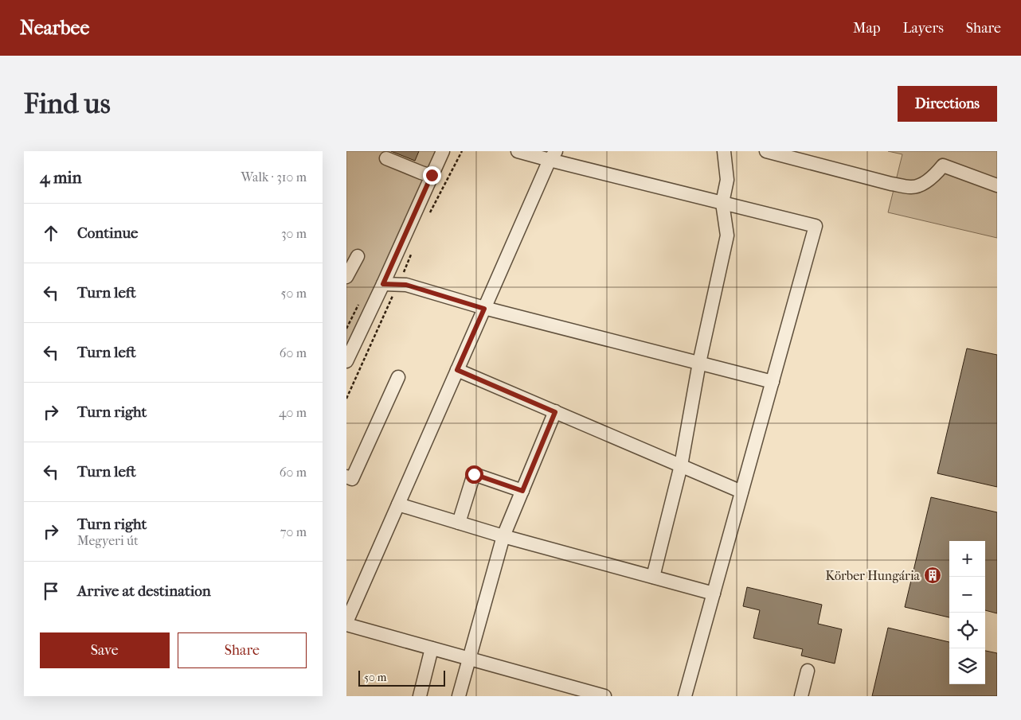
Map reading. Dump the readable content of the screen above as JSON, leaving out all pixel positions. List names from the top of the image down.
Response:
{
  "places": {
    "building": ["Körber Hungária"]
  },
  "scale_bar": "50 m",
  "page": {
    "header": "Nearbee",
    "nav": ["Map", "Layers", "Share"],
    "buttons": [
      "Directions",
      ["Save", "Share"]
    ],
    "title": "Find us",
    "heading": ["4 min", "Walk · 310 m"],
    "list": [
      ["Continue", "30 m"],
      ["Turn left", "50 m"],
      ["Turn left", "60 m"],
      ["Turn right", "40 m"],
      ["Turn left", "60 m"],
      ["Turn right", "Megyeri út", "70 m"],
      "Arrive at destination"
    ],
    "map_buttons": ["+", "−"],
    "scale": "50 m"
  }
}
